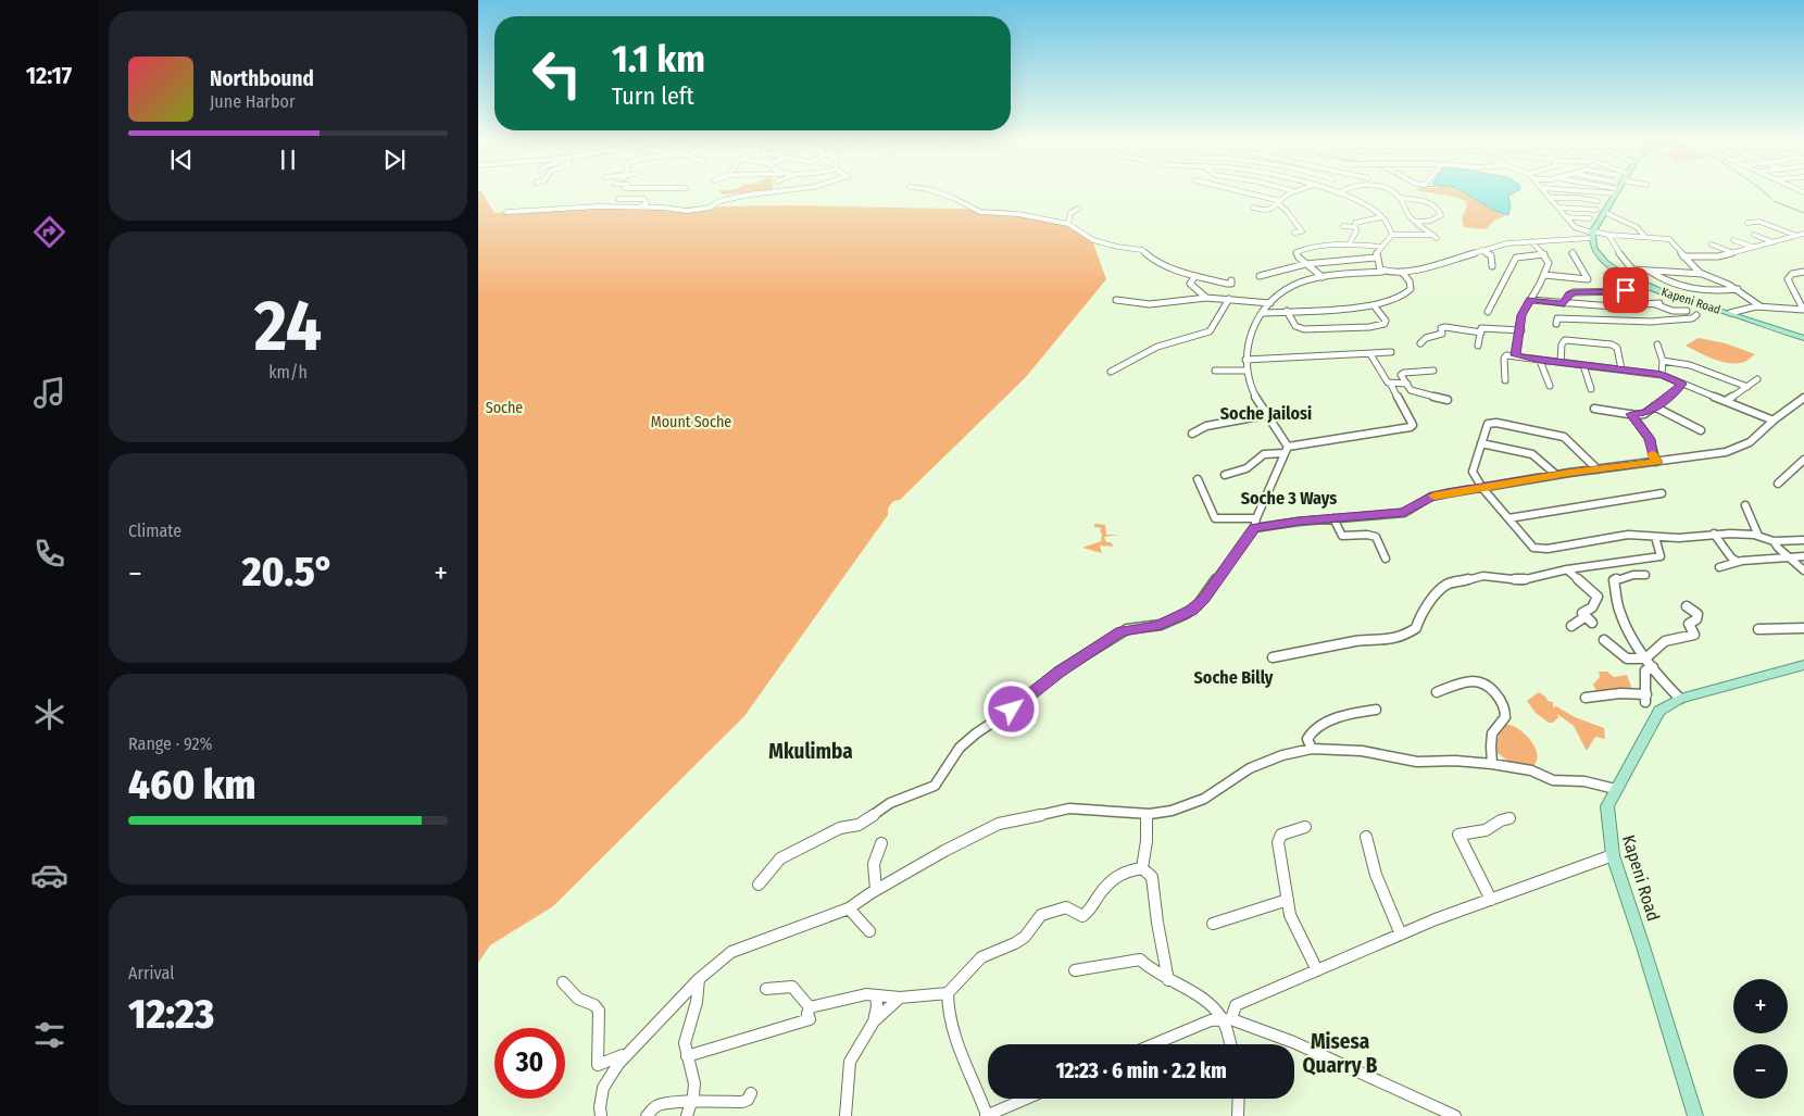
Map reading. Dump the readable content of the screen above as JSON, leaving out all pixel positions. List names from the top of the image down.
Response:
{
  "streets": {
    "main road": ["Kapeni Road"]
  },
  "districts": [
    "Soche Jailosi",
    "Soche 3 Ways",
    "Soche Billy",
    "Mkulimba",
    "Misesa Quarry B"
  ],
  "parks": ["Soche", "Mount Soche"],
  "page": {
    "tabs": "12:17",
    "turn": ["1.1 km", "Turn left"],
    "song": ["Northbound", "June Harbor"],
    "tile": [
      ["24", "km/h"],
      "Climate",
      ["Range · 92%", "460 km"],
      ["Arrival", "12:23"]
    ],
    "heat": ["−", "20.5°", "+"],
    "map_buttons": ["+", "−"],
    "limit": "30",
    "trip": "12:23 · 6 min · 2.2 km"
  }
}
